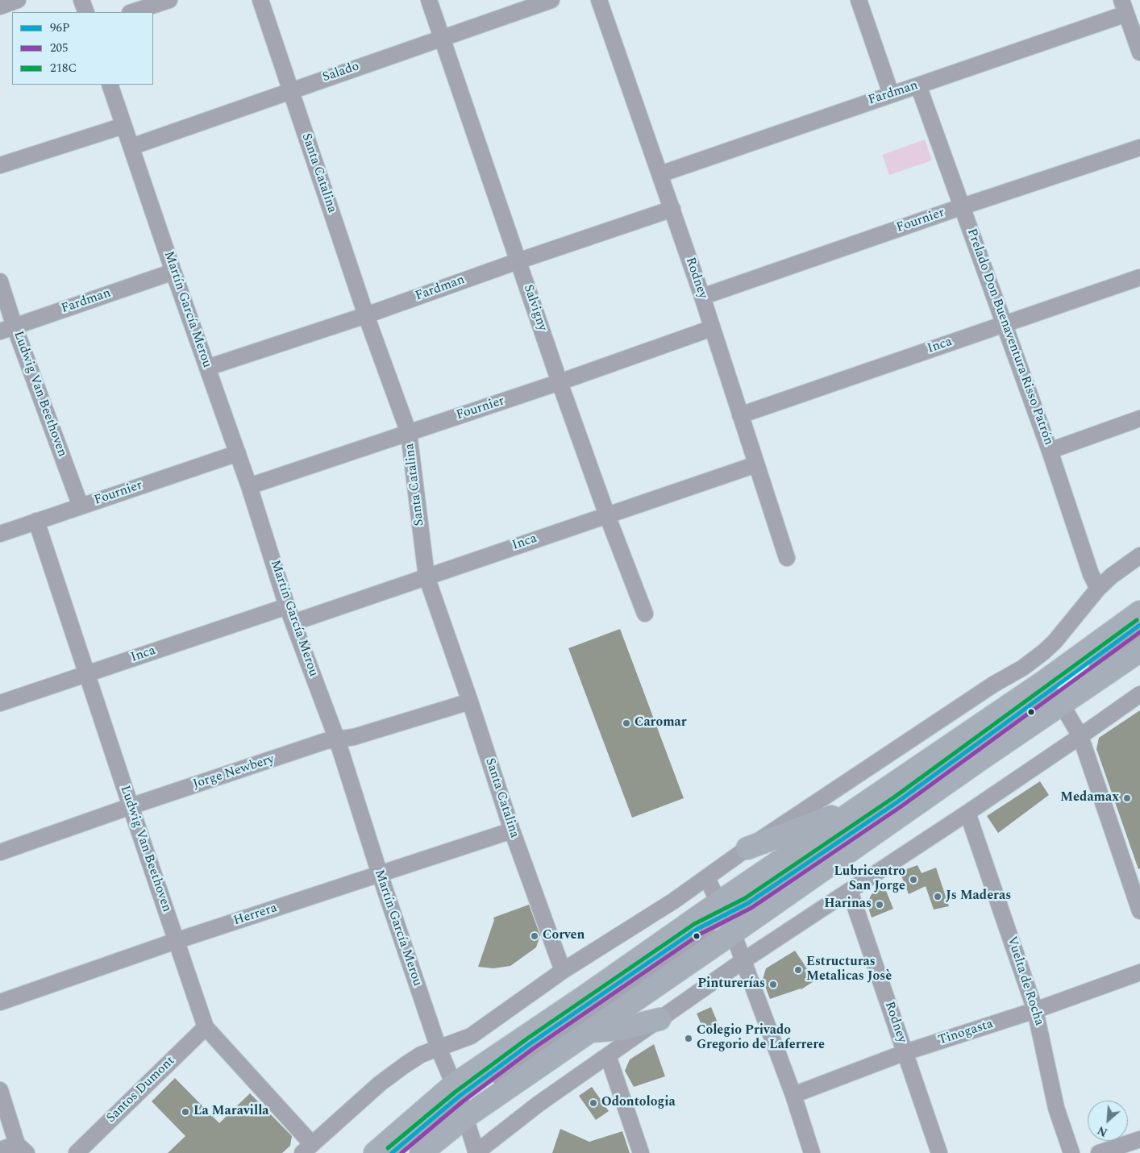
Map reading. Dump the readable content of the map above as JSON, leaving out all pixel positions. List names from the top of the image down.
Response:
{
  "streets": {
    "street": [
      "Salado",
      "Fardman",
      "Santa Catalina",
      "Fournier",
      "Rodney",
      "Salvigny",
      "Martín García Merou",
      "Prelado Don Buenaventura Risso Patrón",
      "Inca",
      "Ludwig Van Beethoven",
      "Jorge Newbery",
      "Herrera",
      "Vuelta de Rocha",
      "Tinogasta",
      "Santos Dumont"
    ]
  },
  "crossings": [
    ["Salado", "Santa Catalina"],
    ["Salado", "Salvigny"],
    ["Salado", "Martín García Merou"],
    ["Fardman", "Santa Catalina"],
    ["Fardman", "Rodney"],
    ["Fardman", "Salvigny"],
    ["Fardman", "Martín García Merou"],
    ["Fardman", "Prelado Don Buenaventura Risso Patrón"],
    ["Fardman", "Ludwig Van Beethoven"],
    ["Santa Catalina", "Fournier"],
    ["Santa Catalina", "Inca"],
    ["Santa Catalina", "Jorge Newbery"],
    ["Santa Catalina", "Herrera"],
    ["Fournier", "Rodney"],
    ["Fournier", "Salvigny"],
    ["Fournier", "Martín García Merou"],
    ["Fournier", "Prelado Don Buenaventura Risso Patrón"],
    ["Fournier", "Ludwig Van Beethoven"],
    ["Rodney", "Inca"],
    ["Rodney", "Tinogasta"],
    ["Salvigny", "Inca"],
    ["Martín García Merou", "Inca"],
    ["Martín García Merou", "Jorge Newbery"],
    ["Martín García Merou", "Herrera"],
    ["Prelado Don Buenaventura Risso Patrón", "Inca"],
    ["Inca", "Ludwig Van Beethoven"],
    ["Ludwig Van Beethoven", "Jorge Newbery"],
    ["Ludwig Van Beethoven", "Herrera"],
    ["Ludwig Van Beethoven", "Santos Dumont"],
    ["Vuelta de Rocha", "Tinogasta"]
  ],
  "places": [
    "Caromar",
    "Medamax",
    "Lubricentro San Jorge",
    "Js Maderas",
    "Harinas",
    "Corven",
    "Estructuras Metalicas Josè",
    "Pinturerías",
    "Colegio Privado Gregorio de Laferrere",
    "Odontologia",
    "La Maravilla"
  ],
  "lines": ["transit line 218C", "transit line 96P", "transit line 205"],
  "legend": ["96P", "205", "218C"],
  "north": "bottom left"
}
